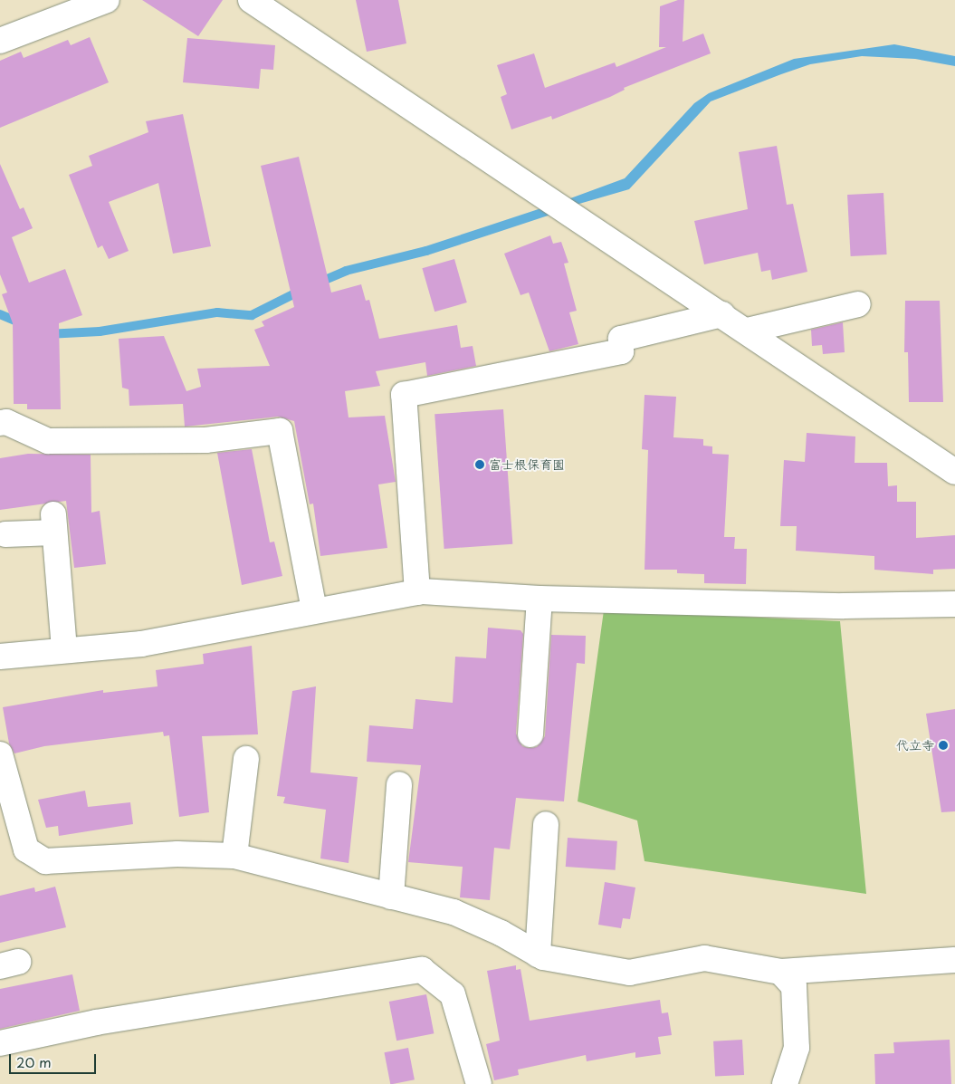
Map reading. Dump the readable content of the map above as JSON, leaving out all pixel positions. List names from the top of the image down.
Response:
{
  "places": ["富士根保育園", "代立寺"],
  "scale_bar": "20 m"
}
